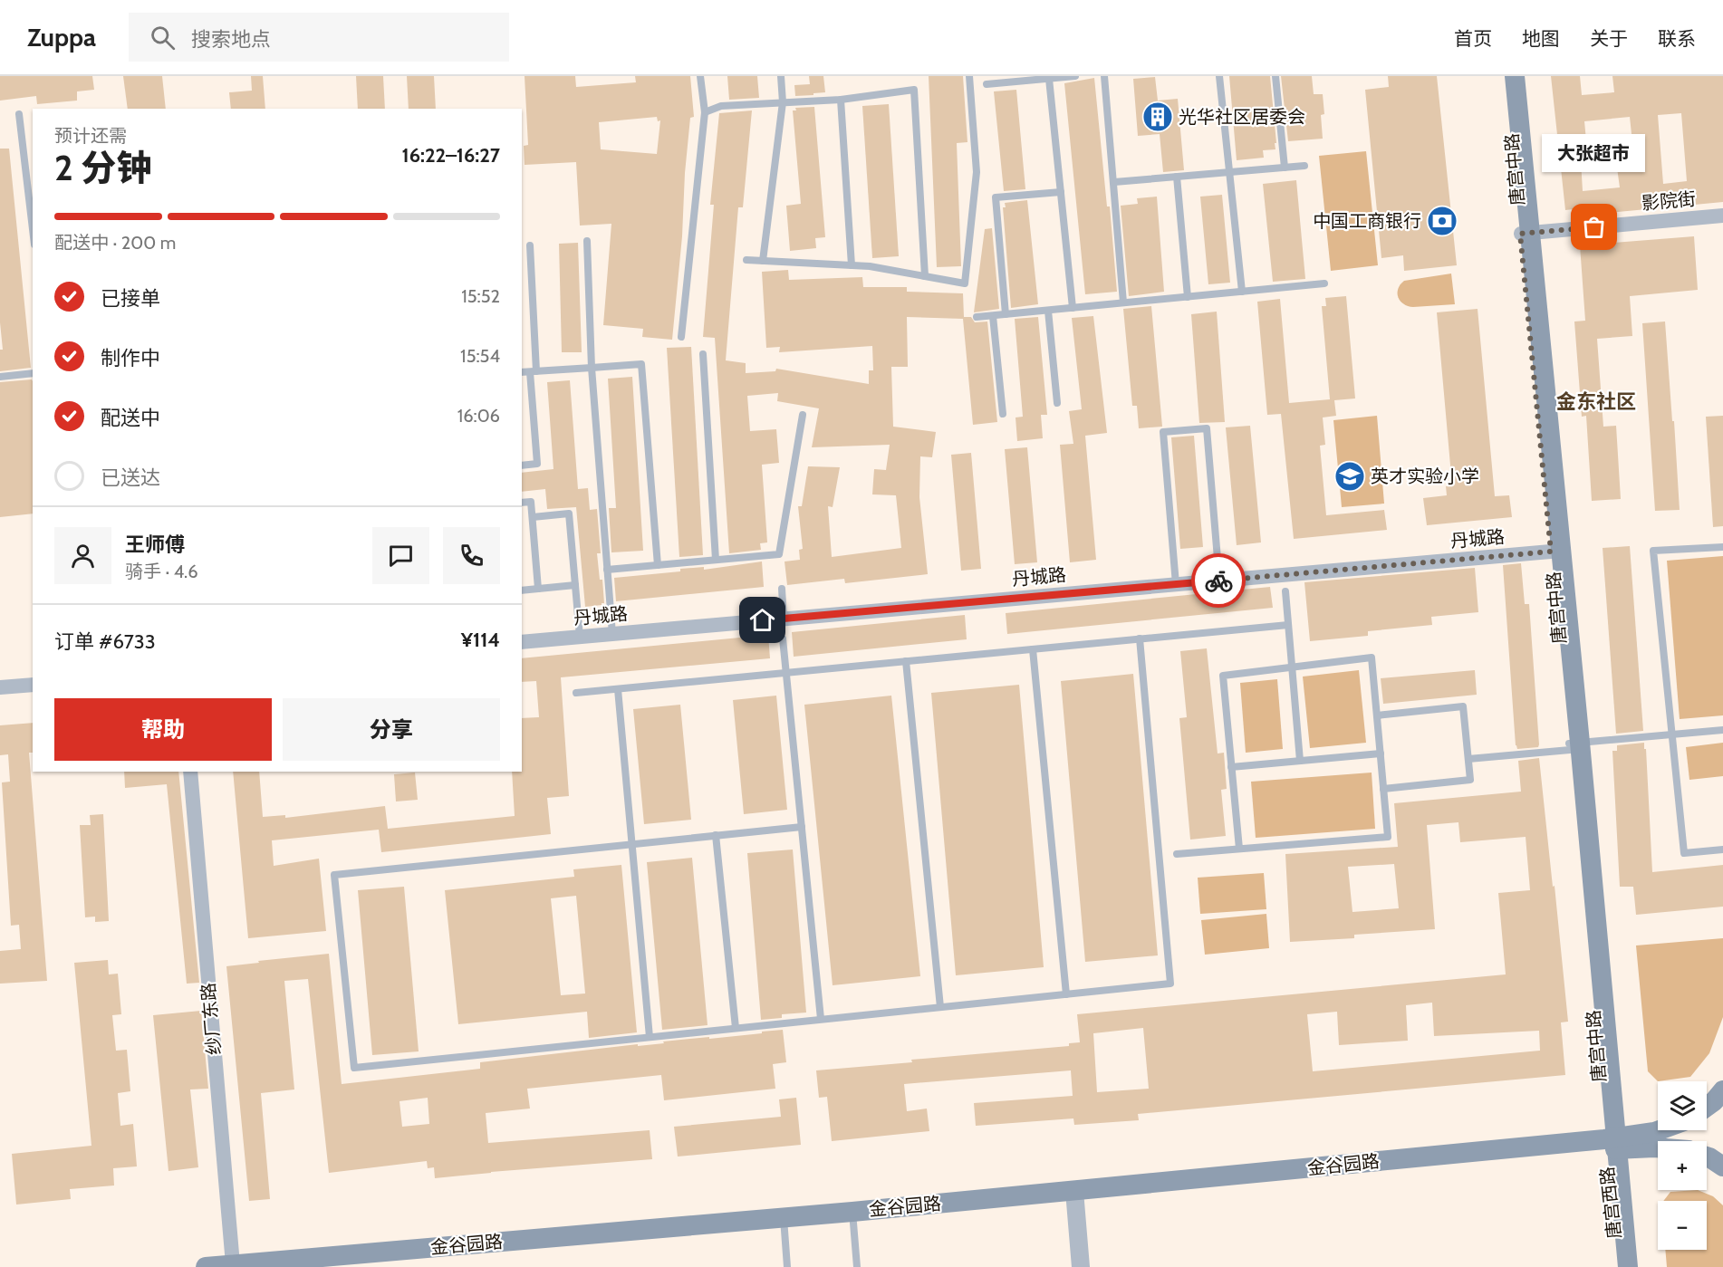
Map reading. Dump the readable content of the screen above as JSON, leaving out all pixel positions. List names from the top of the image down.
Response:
{
  "streets": {
    "main road": ["唐宫中路", "金谷园路", "唐宫西路"],
    "street": ["影院街", "丹城路", "纱厂东路"]
  },
  "crossings": [
    ["唐宫中路", "影院街"],
    ["唐宫中路", "丹城路"],
    ["唐宫中路", "金谷园路"],
    ["唐宫中路", "唐宫西路"],
    ["纱厂东路", "金谷园路"],
    ["金谷园路", "唐宫西路"]
  ],
  "districts": ["金东社区"],
  "places": {
    "building": ["光华社区居委会"],
    "bank": ["中国工商银行"],
    "other": ["大张超市"],
    "school or university": ["英才实验小学"]
  },
  "page": {
    "header": "Zuppa",
    "search": "搜索地点",
    "nav": [
      "首页",
      "地图",
      "关于",
      "联系"
    ],
    "heading": ["2 分钟", "预计还需", "16:22–16:27"],
    "panel": [
      "王师傅",
      "骑手 · 4.6",
      "订单 #6733",
      "¥114"
    ],
    "bubble": "大张超市",
    "bar": "配送中 · 200 m",
    "list": [
      ["已接单", "15:52"],
      ["制作中", "15:54"],
      ["配送中", "16:06"],
      "已送达"
    ],
    "buttons": ["帮助", "分享"],
    "map_buttons": ["+", "−"]
  }
}
